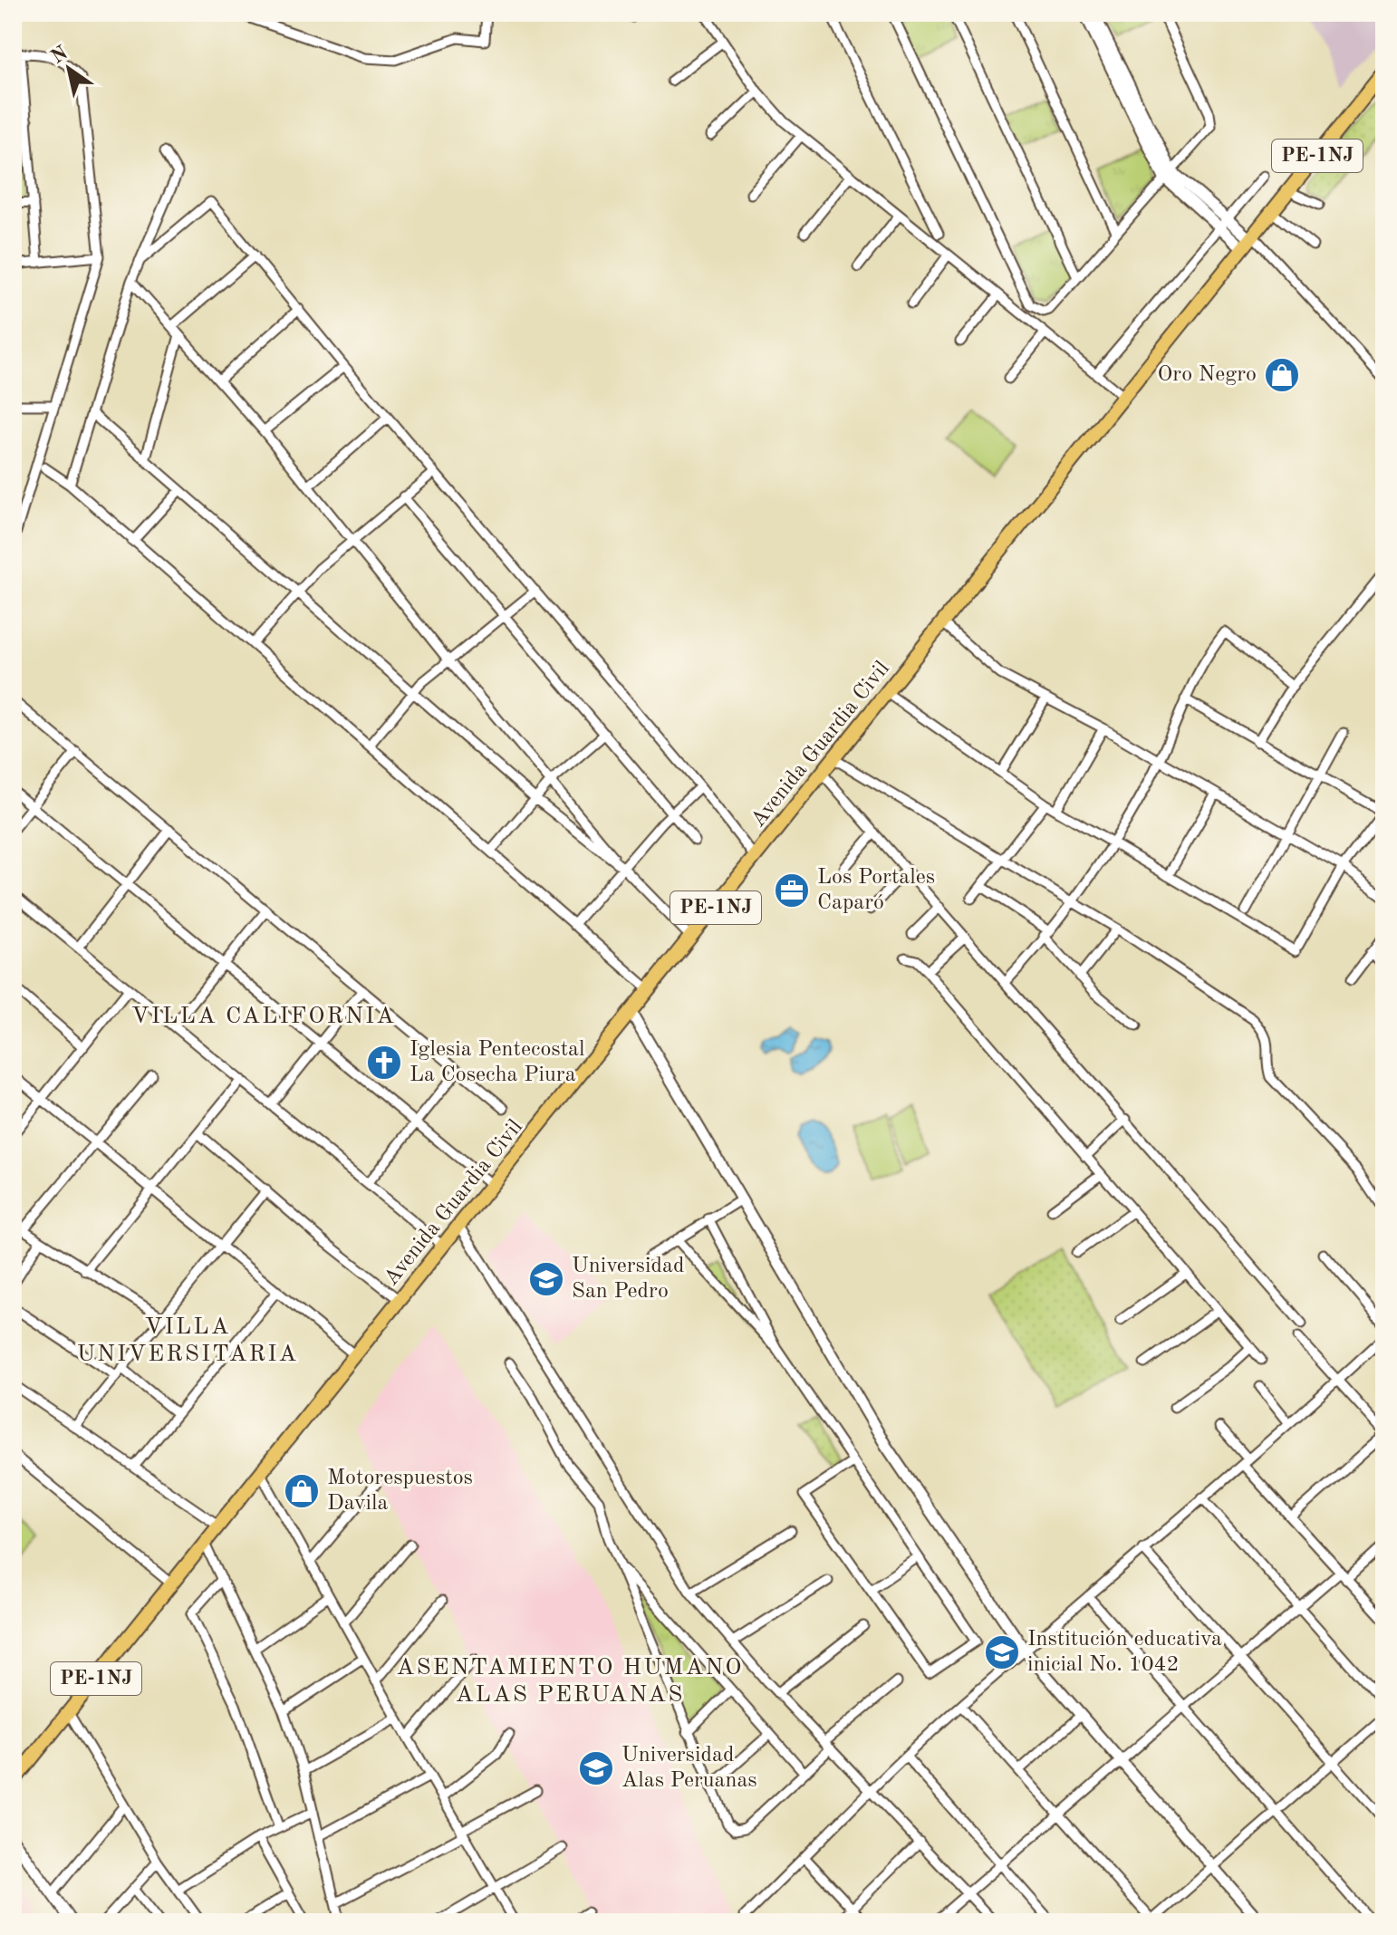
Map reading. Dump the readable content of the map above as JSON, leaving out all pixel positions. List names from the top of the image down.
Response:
{
  "streets": {
    "highway": ["PE-1NJ", "Avenida Guardia Civil"]
  },
  "crossings": [
    ["PE-1NJ", "Avenida Guardia Civil"]
  ],
  "districts": ["VILLA CALIFORNIA", "VILLA UNIVERSITARIA", "ASENTAMIENTO HUMANO ALAS PERUANAS"],
  "places": {
    "shop": ["Oro Negro", "Motorespuestos Davila"],
    "office": ["Los Portales Caparó"],
    "church": ["Iglesia Pentecostal La Cosecha Piura"],
    "school or university": ["Universidad San Pedro", "Institución educativa inicial No. 1042", "Universidad Alas Peruanas"]
  },
  "north": "top left"
}
